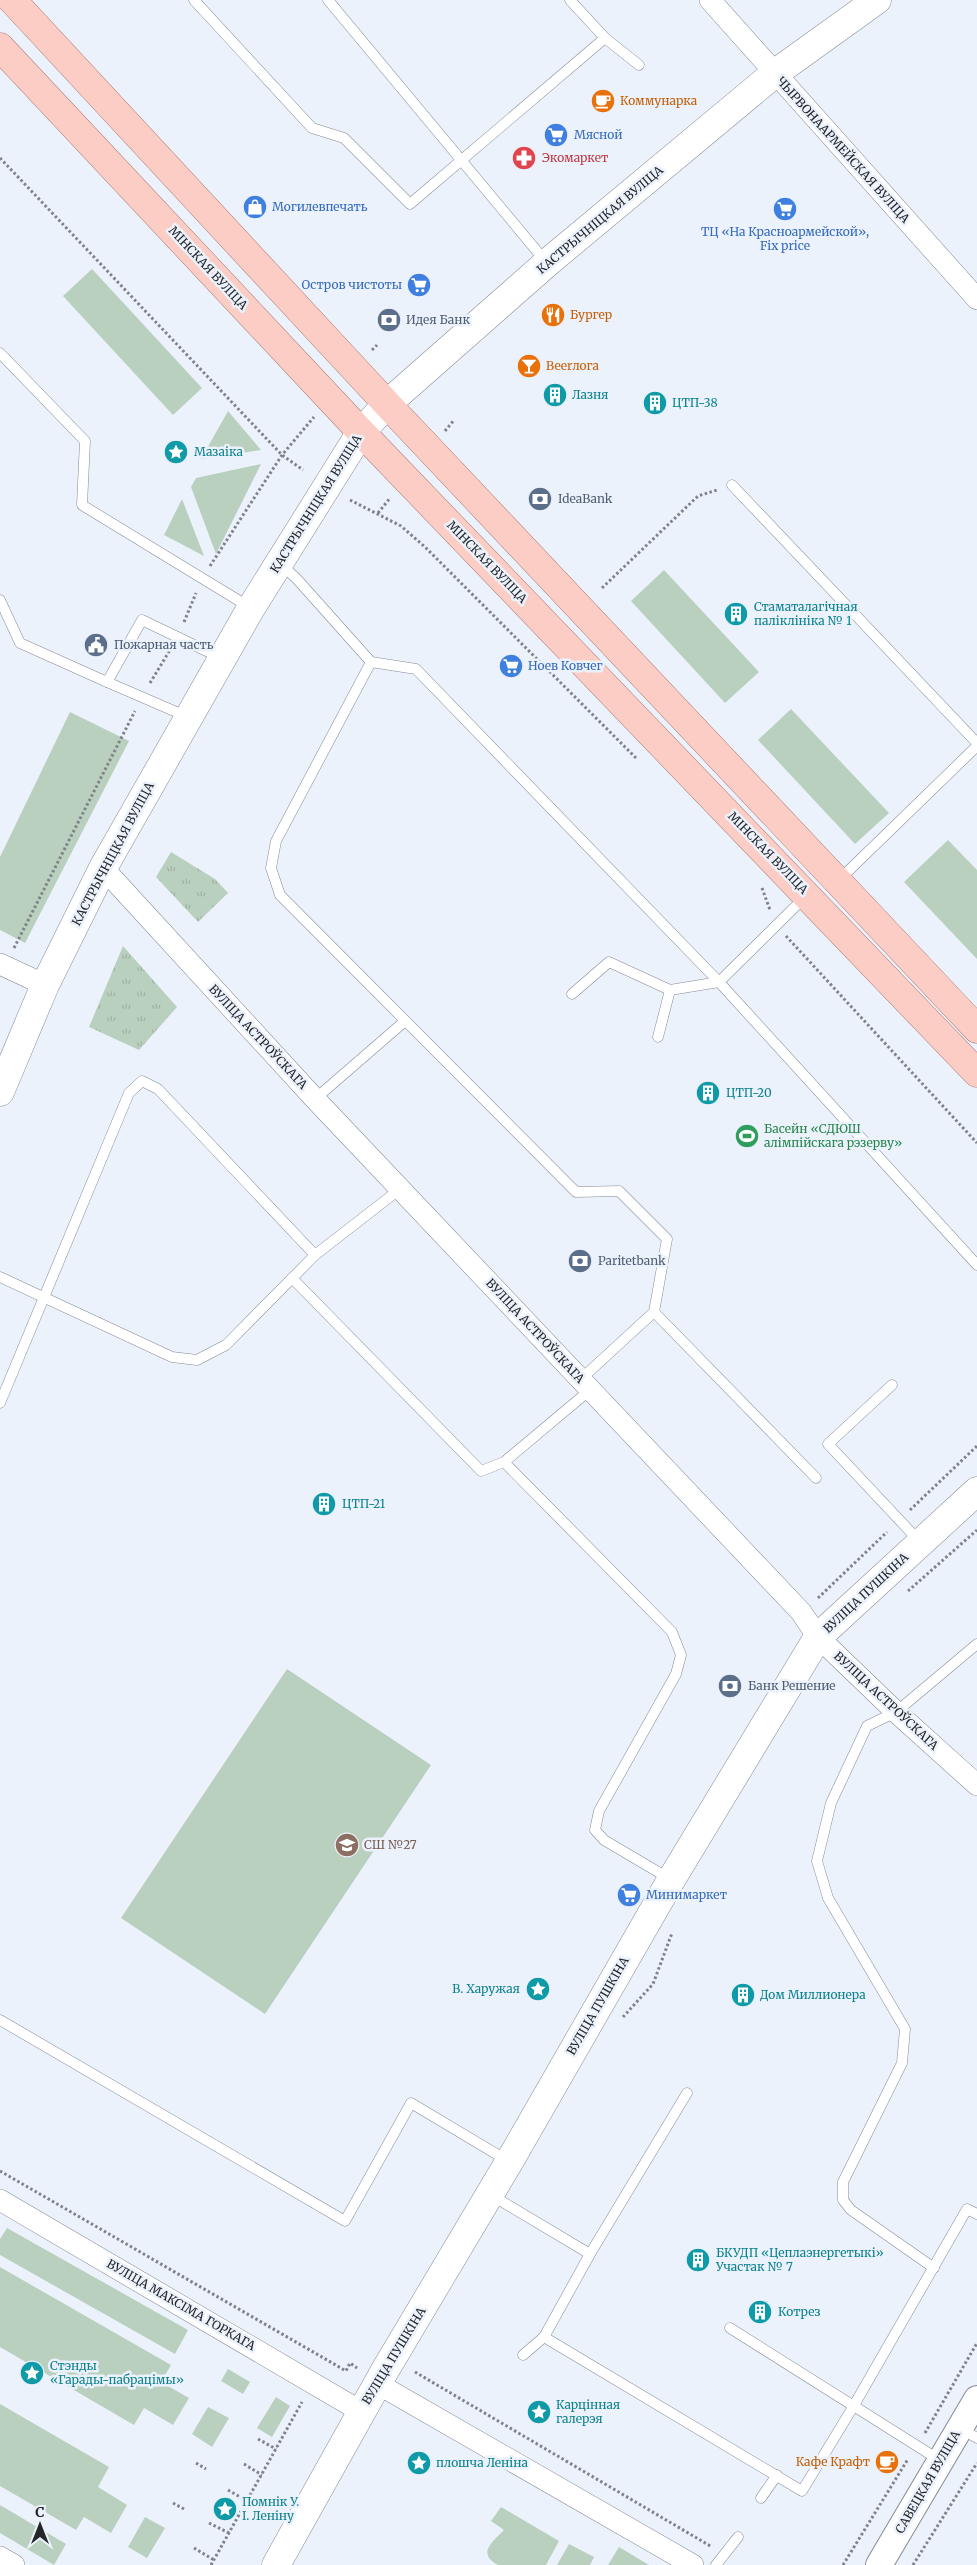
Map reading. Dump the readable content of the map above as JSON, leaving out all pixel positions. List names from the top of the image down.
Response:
{
  "streets": {
    "main road": ["КАСТРЫЧНІЦКАЯ ВУЛІЦА", "МІНСКАЯ ВУЛІЦА", "ВУЛІЦА ПУШКІНА"],
    "street": [
      "ЧЫРВОНААРМЕЙСКАЯ ВУЛІЦА",
      "ВУЛІЦА АСТРОЎСКАГА",
      "ВУЛІЦА МАКСІМА ГОРКАГА",
      "САВЕЦКАЯ ВУЛІЦА"
    ]
  },
  "crossings": [
    ["ЧЫРВОНААРМЕЙСКАЯ ВУЛІЦА", "КАСТРЫЧНІЦКАЯ ВУЛІЦА"],
    ["КАСТРЫЧНІЦКАЯ ВУЛІЦА", "МІНСКАЯ ВУЛІЦА"],
    ["КАСТРЫЧНІЦКАЯ ВУЛІЦА", "ВУЛІЦА АСТРОЎСКАГА"],
    ["ВУЛІЦА АСТРОЎСКАГА", "ВУЛІЦА ПУШКІНА"],
    ["ВУЛІЦА ПУШКІНА", "ВУЛІЦА МАКСІМА ГОРКАГА"]
  ],
  "places": {
    "cafe": ["Коммунарка", "Кафе Крафт"],
    "supermarket": [
      "Мясной",
      "ТЦ «На Красноармейской», Fix price",
      "Остров чистоты",
      "Ноев Ковчег",
      "Минимаркет"
    ],
    "pharmacy": ["Экомаркет"],
    "shop": ["Могилевпечать"],
    "restaurant": ["Бургер"],
    "bank": [
      "Идея Банк",
      "IdeaBank",
      "Paritetbank",
      "Банк Решение"
    ],
    "bar": ["Beerлога"],
    "building": [
      "Лазня",
      "ЦТП-38",
      "Стаматалагічная паліклініка № 1",
      "ЦТП-20",
      "ЦТП-21",
      "Дом Миллионера",
      "БКУДП «Цеплаэнергетыкі» Участак № 7",
      "Котрез"
    ],
    "place": [
      "Мазаіка",
      "В. Харужая",
      "Стэнды «Гарады-пабрацімы»",
      "Карцінная галерэя",
      "плошча Леніна",
      "Помнік У. І. Леніну"
    ],
    "public building": ["Пожарная часть"],
    "sports": ["Басейн «СДЮШ алімпійскага рэзерву»"],
    "school or university": ["СШ №27"]
  },
  "north": "top"
}
